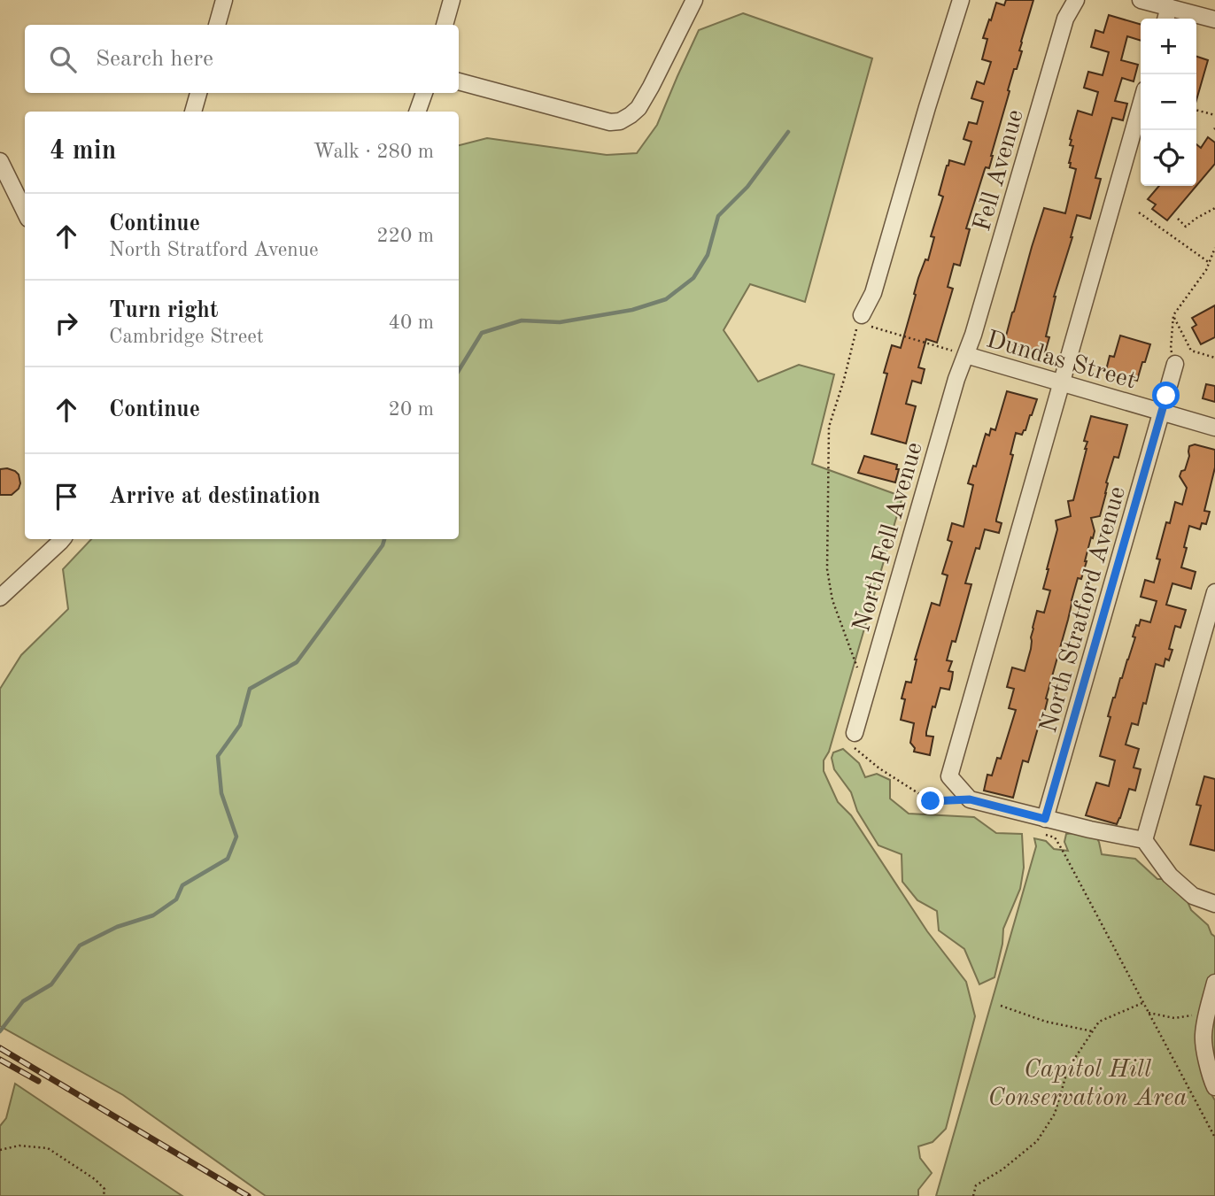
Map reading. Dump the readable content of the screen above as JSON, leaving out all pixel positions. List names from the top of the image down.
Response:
{
  "streets": {
    "street": [
      "Fell Avenue",
      "Dundas Street",
      "North Fell Avenue",
      "North Stratford Avenue"
    ]
  },
  "crossings": [
    ["Fell Avenue", "Dundas Street"],
    ["Fell Avenue", "North Fell Avenue"],
    ["Dundas Street", "North Fell Avenue"],
    ["Dundas Street", "North Stratford Avenue"]
  ],
  "parks": ["Capitol Hill Conservation Area"],
  "page": {
    "map_buttons": ["+", "−"],
    "search": "Search here",
    "heading": ["4 min", "Walk · 280 m"],
    "list": [
      ["Continue", "North Stratford Avenue", "220 m"],
      ["Turn right", "Cambridge Street", "40 m"],
      ["Continue", "20 m"],
      "Arrive at destination"
    ]
  }
}
